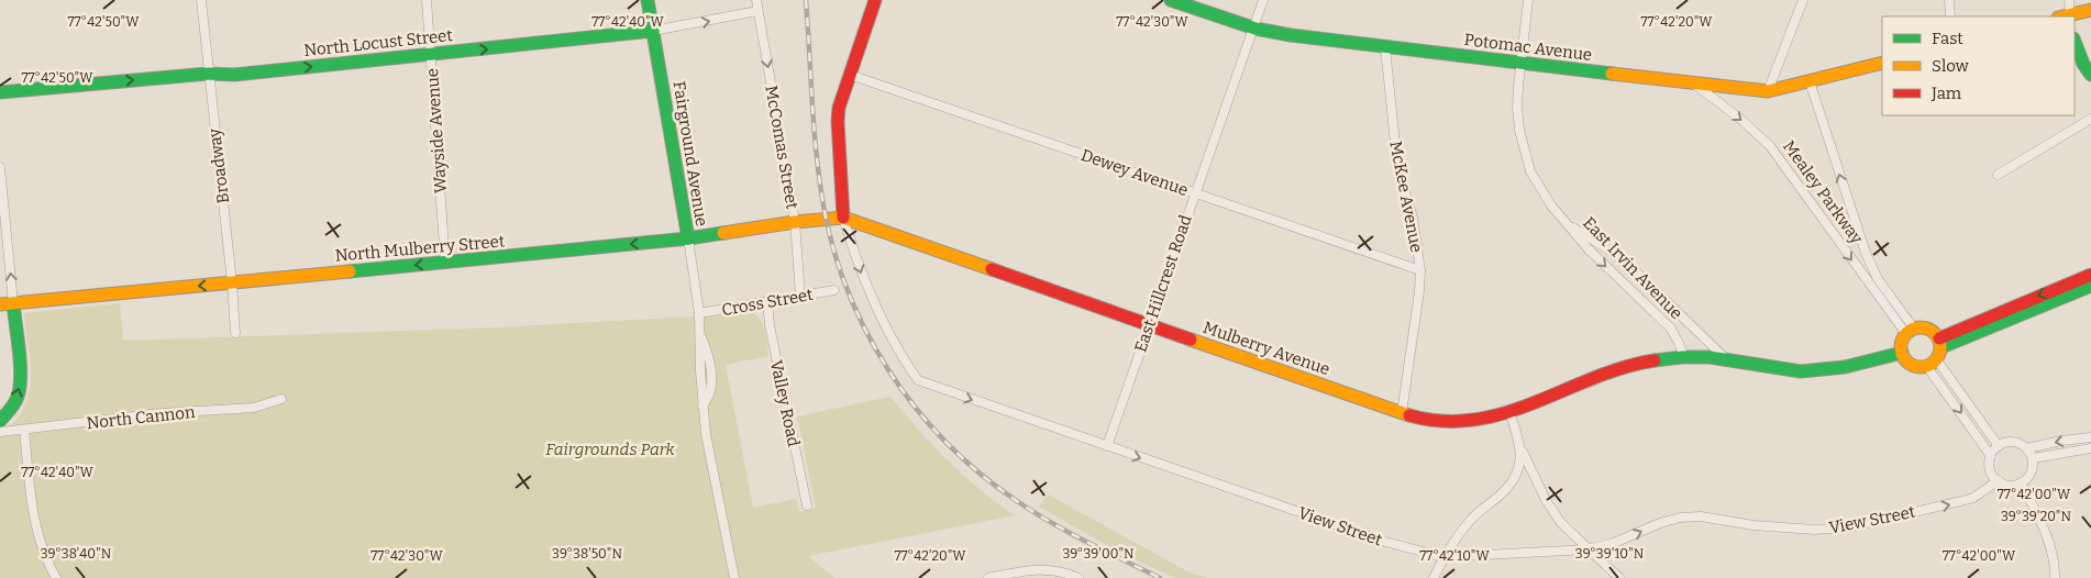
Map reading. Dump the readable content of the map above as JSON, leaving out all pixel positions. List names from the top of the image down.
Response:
{
  "streets": {
    "street": [
      "North Locust Street",
      "Potomac Avenue",
      "Wayside Avenue",
      "McComas Street",
      "Fairground Avenue",
      "Broadway",
      "Dewey Avenue",
      "Mealey Parkway",
      "McKee Avenue",
      "North Mulberry Street",
      "East Irvin Avenue",
      "East Hillcrest Road",
      "Cross Street",
      "Mulberry Avenue",
      "Valley Road",
      "North Cannon",
      "View Street"
    ]
  },
  "crossings": [
    ["North Locust Street", "Wayside Avenue"],
    ["North Locust Street", "McComas Street"],
    ["North Locust Street", "Fairground Avenue"],
    ["North Locust Street", "Broadway"],
    ["Potomac Avenue", "Mealey Parkway"],
    ["Potomac Avenue", "McKee Avenue"],
    ["Potomac Avenue", "East Irvin Avenue"],
    ["Potomac Avenue", "East Hillcrest Road"],
    ["Wayside Avenue", "North Mulberry Street"],
    ["McComas Street", "North Mulberry Street"],
    ["McComas Street", "Cross Street"],
    ["Fairground Avenue", "North Mulberry Street"],
    ["Fairground Avenue", "Cross Street"],
    ["Broadway", "North Mulberry Street"],
    ["Dewey Avenue", "McKee Avenue"],
    ["Dewey Avenue", "East Hillcrest Road"],
    ["McKee Avenue", "Mulberry Avenue"],
    ["North Mulberry Street", "Mulberry Avenue"],
    ["North Mulberry Street", "View Street"],
    ["East Irvin Avenue", "Mulberry Avenue"],
    ["East Hillcrest Road", "Mulberry Avenue"],
    ["East Hillcrest Road", "View Street"],
    ["Cross Street", "Valley Road"],
    ["Mulberry Avenue", "View Street"]
  ],
  "one_way": ["North Locust Street", "North Mulberry Street", "View Street"],
  "parks": ["Fairgrounds Park"],
  "legend": ["Fast", "Slow", "Jam"],
  "coordinates": [
    "77°42'50\"W",
    "77°42'40\"W",
    "77°42'30\"W",
    "77°42'20\"W",
    "77°42'00\"W",
    "39°39'20\"N",
    "39°38'40\"N",
    "39°38'50\"N",
    "39°39'00\"N",
    "39°39'10\"N",
    "77°42'10\"W"
  ]
}
